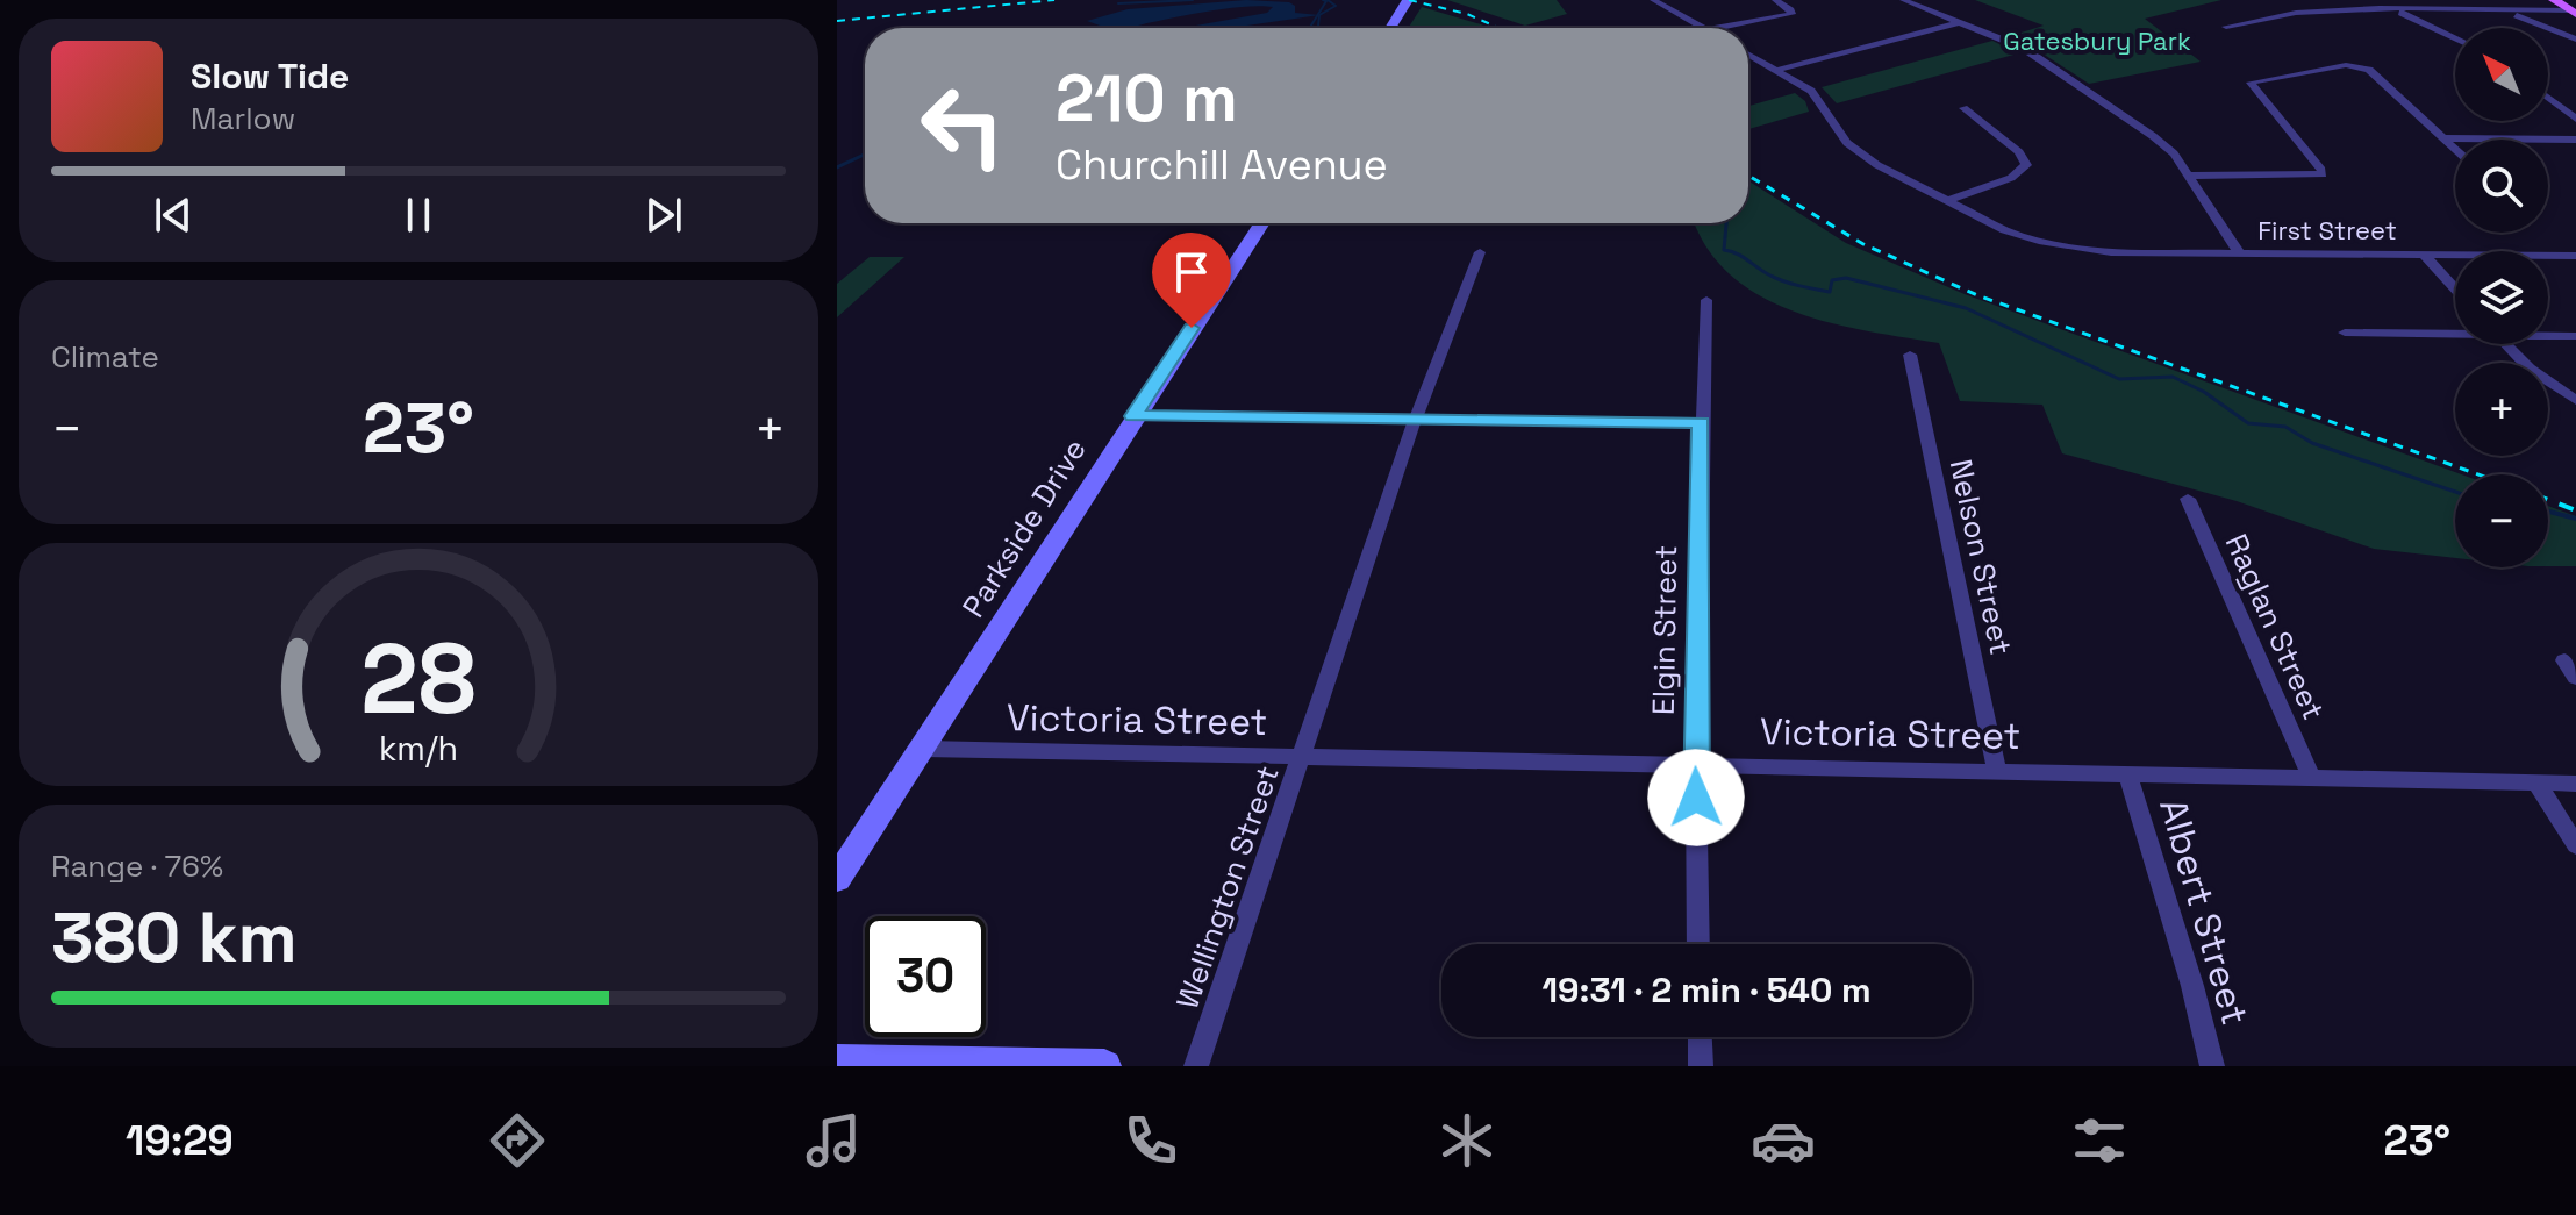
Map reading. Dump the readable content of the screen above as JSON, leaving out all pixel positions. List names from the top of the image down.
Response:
{
  "streets": {
    "main road": ["Parkside Drive"],
    "street": [
      "First Street",
      "Nelson Street",
      "Raglan Street",
      "Elgin Street",
      "Victoria Street",
      "Wellington Street",
      "Albert Street"
    ]
  },
  "crossings": [
    ["Parkside Drive", "Victoria Street"],
    ["Nelson Street", "Victoria Street"],
    ["Raglan Street", "Victoria Street"],
    ["Elgin Street", "Victoria Street"],
    ["Victoria Street", "Wellington Street"],
    ["Victoria Street", "Albert Street"]
  ],
  "parks": ["Gatesbury Park"],
  "north": "top left",
  "page": {
    "map_buttons": ["+", "−"],
    "turn": ["210 m", "Churchill Avenue"],
    "song": ["Slow Tide", "Marlow"],
    "tile": [
      "Climate",
      ["Range · 76%", "380 km"]
    ],
    "heat": ["−", "23°", "+"],
    "limit": "30",
    "trip": "19:31 · 2 min · 540 m",
    "tabs": ["19:29", "23°"],
    "gauge": ["28", "km/h"]
  }
}
